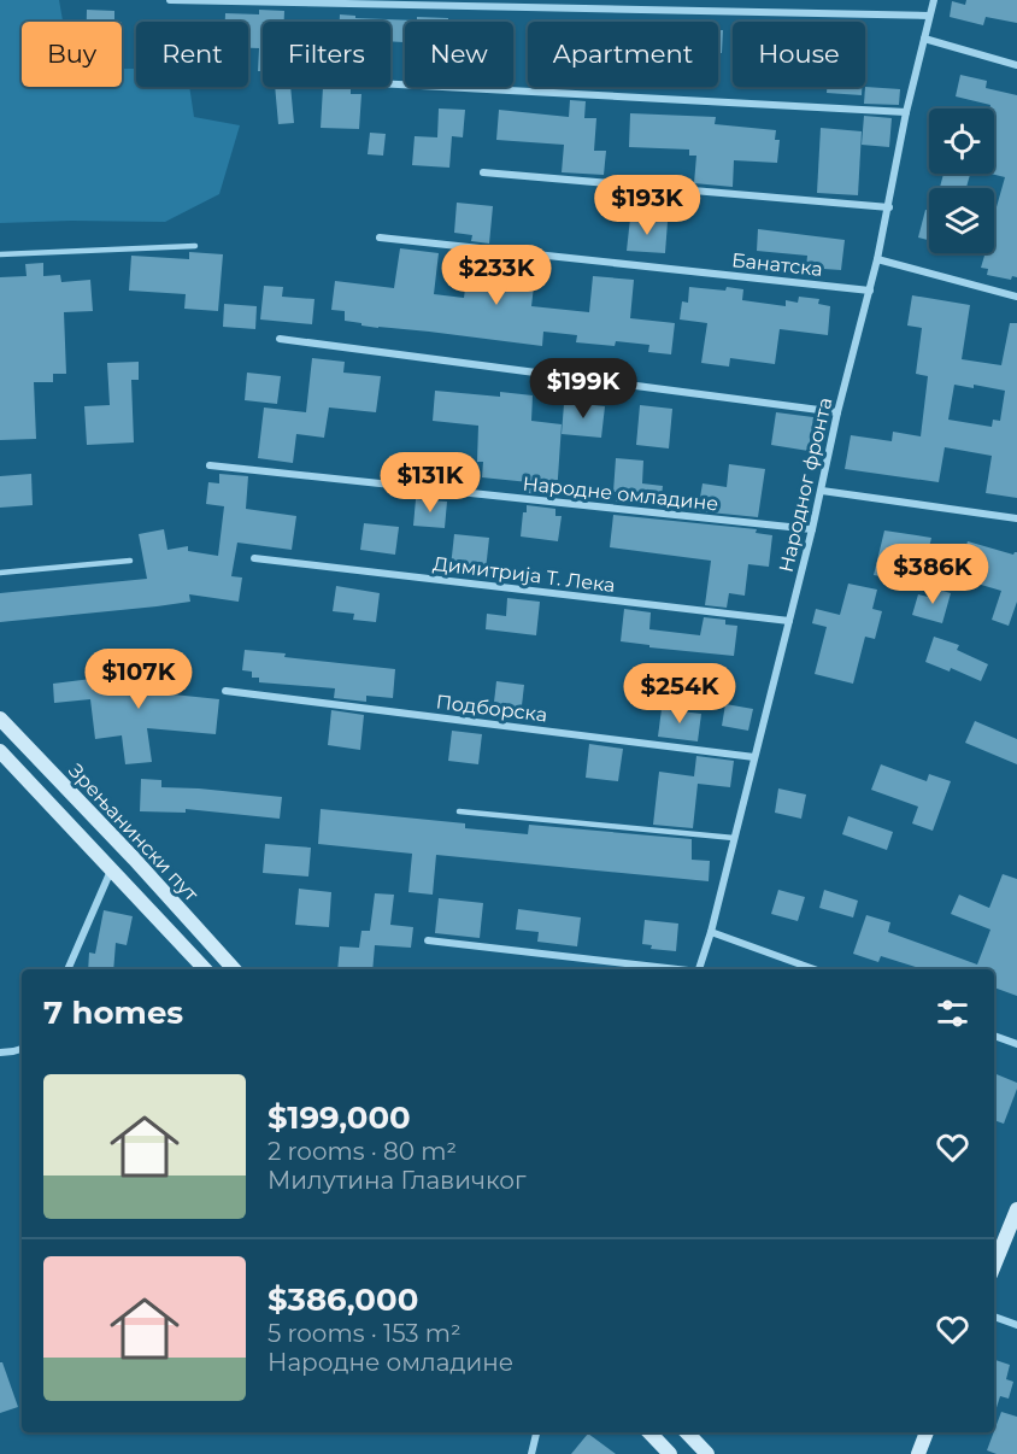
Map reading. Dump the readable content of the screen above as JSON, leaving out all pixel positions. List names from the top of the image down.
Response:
{
  "streets": {
    "main road": ["Зрењанински пут"],
    "street": [
      "Банатска",
      "Народног фронта",
      "Народне омладине",
      "Димитрија Т. Лека",
      "Подборска"
    ]
  },
  "crossings": [
    ["Банатска", "Народног фронта"],
    ["Народног фронта", "Народне омладине"],
    ["Народног фронта", "Димитрија Т. Лека"],
    ["Народног фронта", "Подборска"]
  ],
  "page": {
    "chip": [
      "Buy",
      "Rent",
      "Filters",
      "New",
      "Apartment",
      "House"
    ],
    "price": [
      "$193K",
      "$233K",
      "$199K",
      "$131K",
      "$386K",
      "$107K",
      "$254K"
    ],
    "heading": "7 homes",
    "list": [
      {
        "name": "$199,000",
        "note": "2 rooms · 80 m² · Милутина Главичког"
      },
      {
        "name": "$386,000",
        "note": "5 rooms · 153 m² · Народне омладине"
      }
    ]
  }
}
